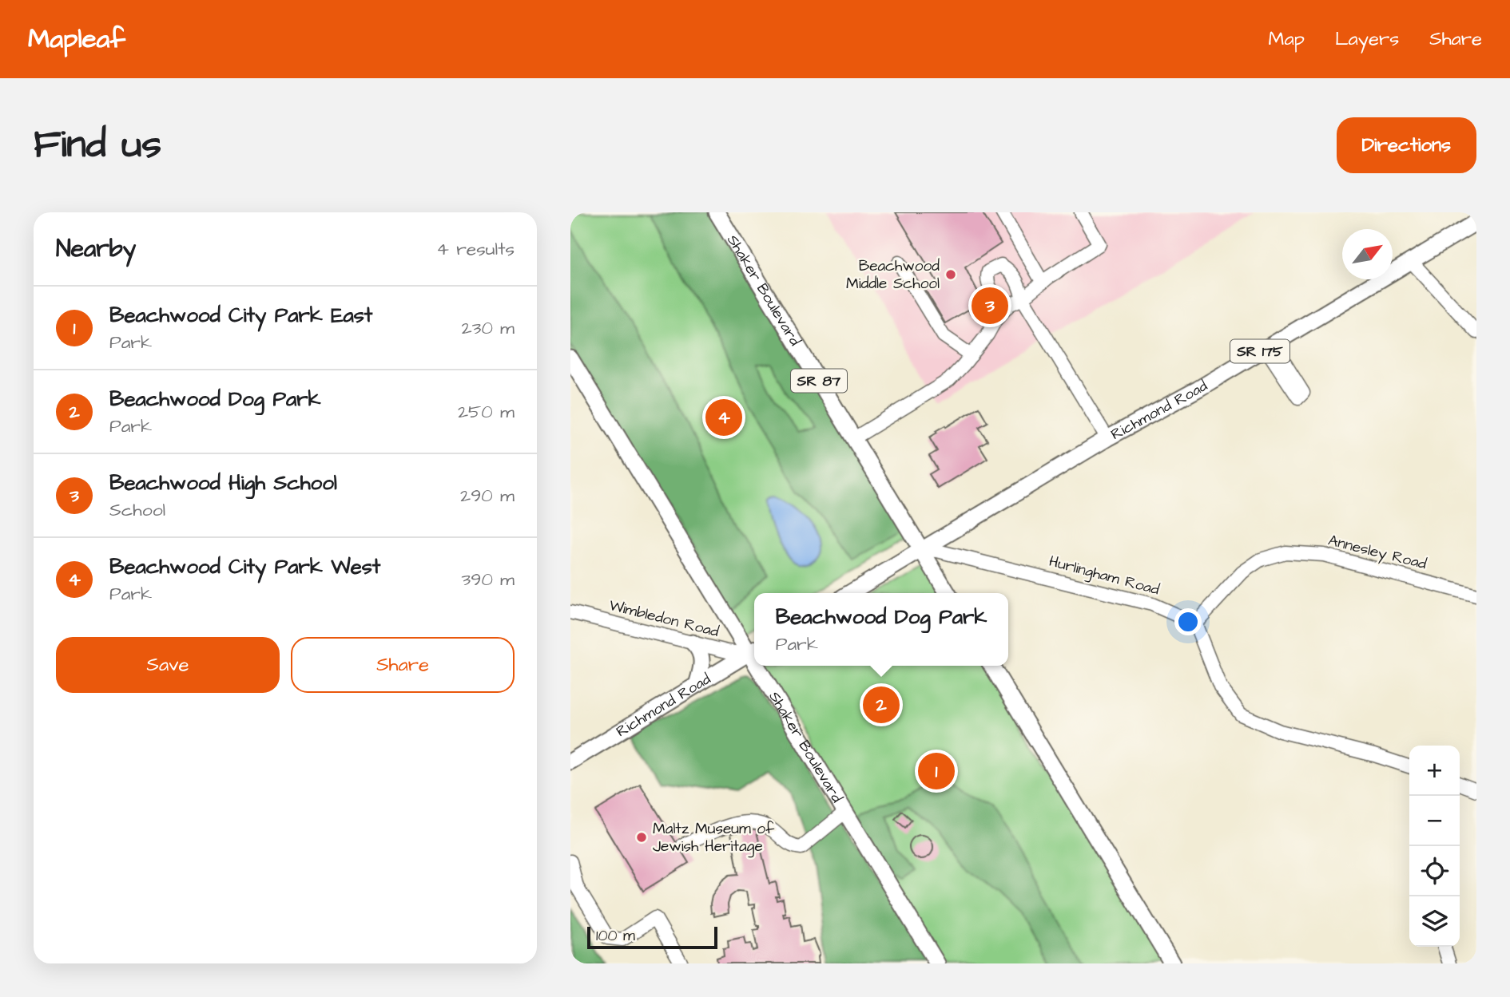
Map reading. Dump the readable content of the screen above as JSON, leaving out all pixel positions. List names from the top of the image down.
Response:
{
  "streets": {
    "main road": [
      "Shaker Boulevard",
      "SR 175",
      "SR 87",
      "Richmond Road"
    ],
    "street": ["Annesley Road", "Hurlingham Road", "Wimbledon Road"]
  },
  "crossings": [
    ["Shaker Boulevard", "Richmond Road"],
    ["Shaker Boulevard", "Hurlingham Road"],
    ["Shaker Boulevard", "Wimbledon Road"],
    ["Richmond Road", "Hurlingham Road"],
    ["Richmond Road", "Wimbledon Road"],
    ["Annesley Road", "Hurlingham Road"]
  ],
  "places": ["Beachwood Middle School", "Maltz Museum of Jewish Heritage"],
  "scale_bar": "100 m",
  "north": "top right",
  "page": {
    "header": "Mapleaf",
    "nav": ["Map", "Layers", "Share"],
    "buttons": [
      "Directions",
      ["Save", "Share"]
    ],
    "title": "Find us",
    "heading": ["Nearby", "4 results"],
    "pins": [
      "3",
      "4",
      "2",
      "1"
    ],
    "list": [
      {
        "mark": "1",
        "name": "Beachwood City Park East",
        "note": "Park",
        "value": "230 m"
      },
      {
        "mark": "2",
        "name": "Beachwood Dog Park",
        "note": "Park",
        "value": "250 m"
      },
      {
        "mark": "3",
        "name": "Beachwood High School",
        "note": "School",
        "value": "290 m"
      },
      {
        "mark": "4",
        "name": "Beachwood City Park West",
        "note": "Park",
        "value": "390 m"
      }
    ],
    "popup": ["Beachwood Dog Park", "Park"],
    "map_buttons": ["+", "−"],
    "scale": "100 m"
  }
}
